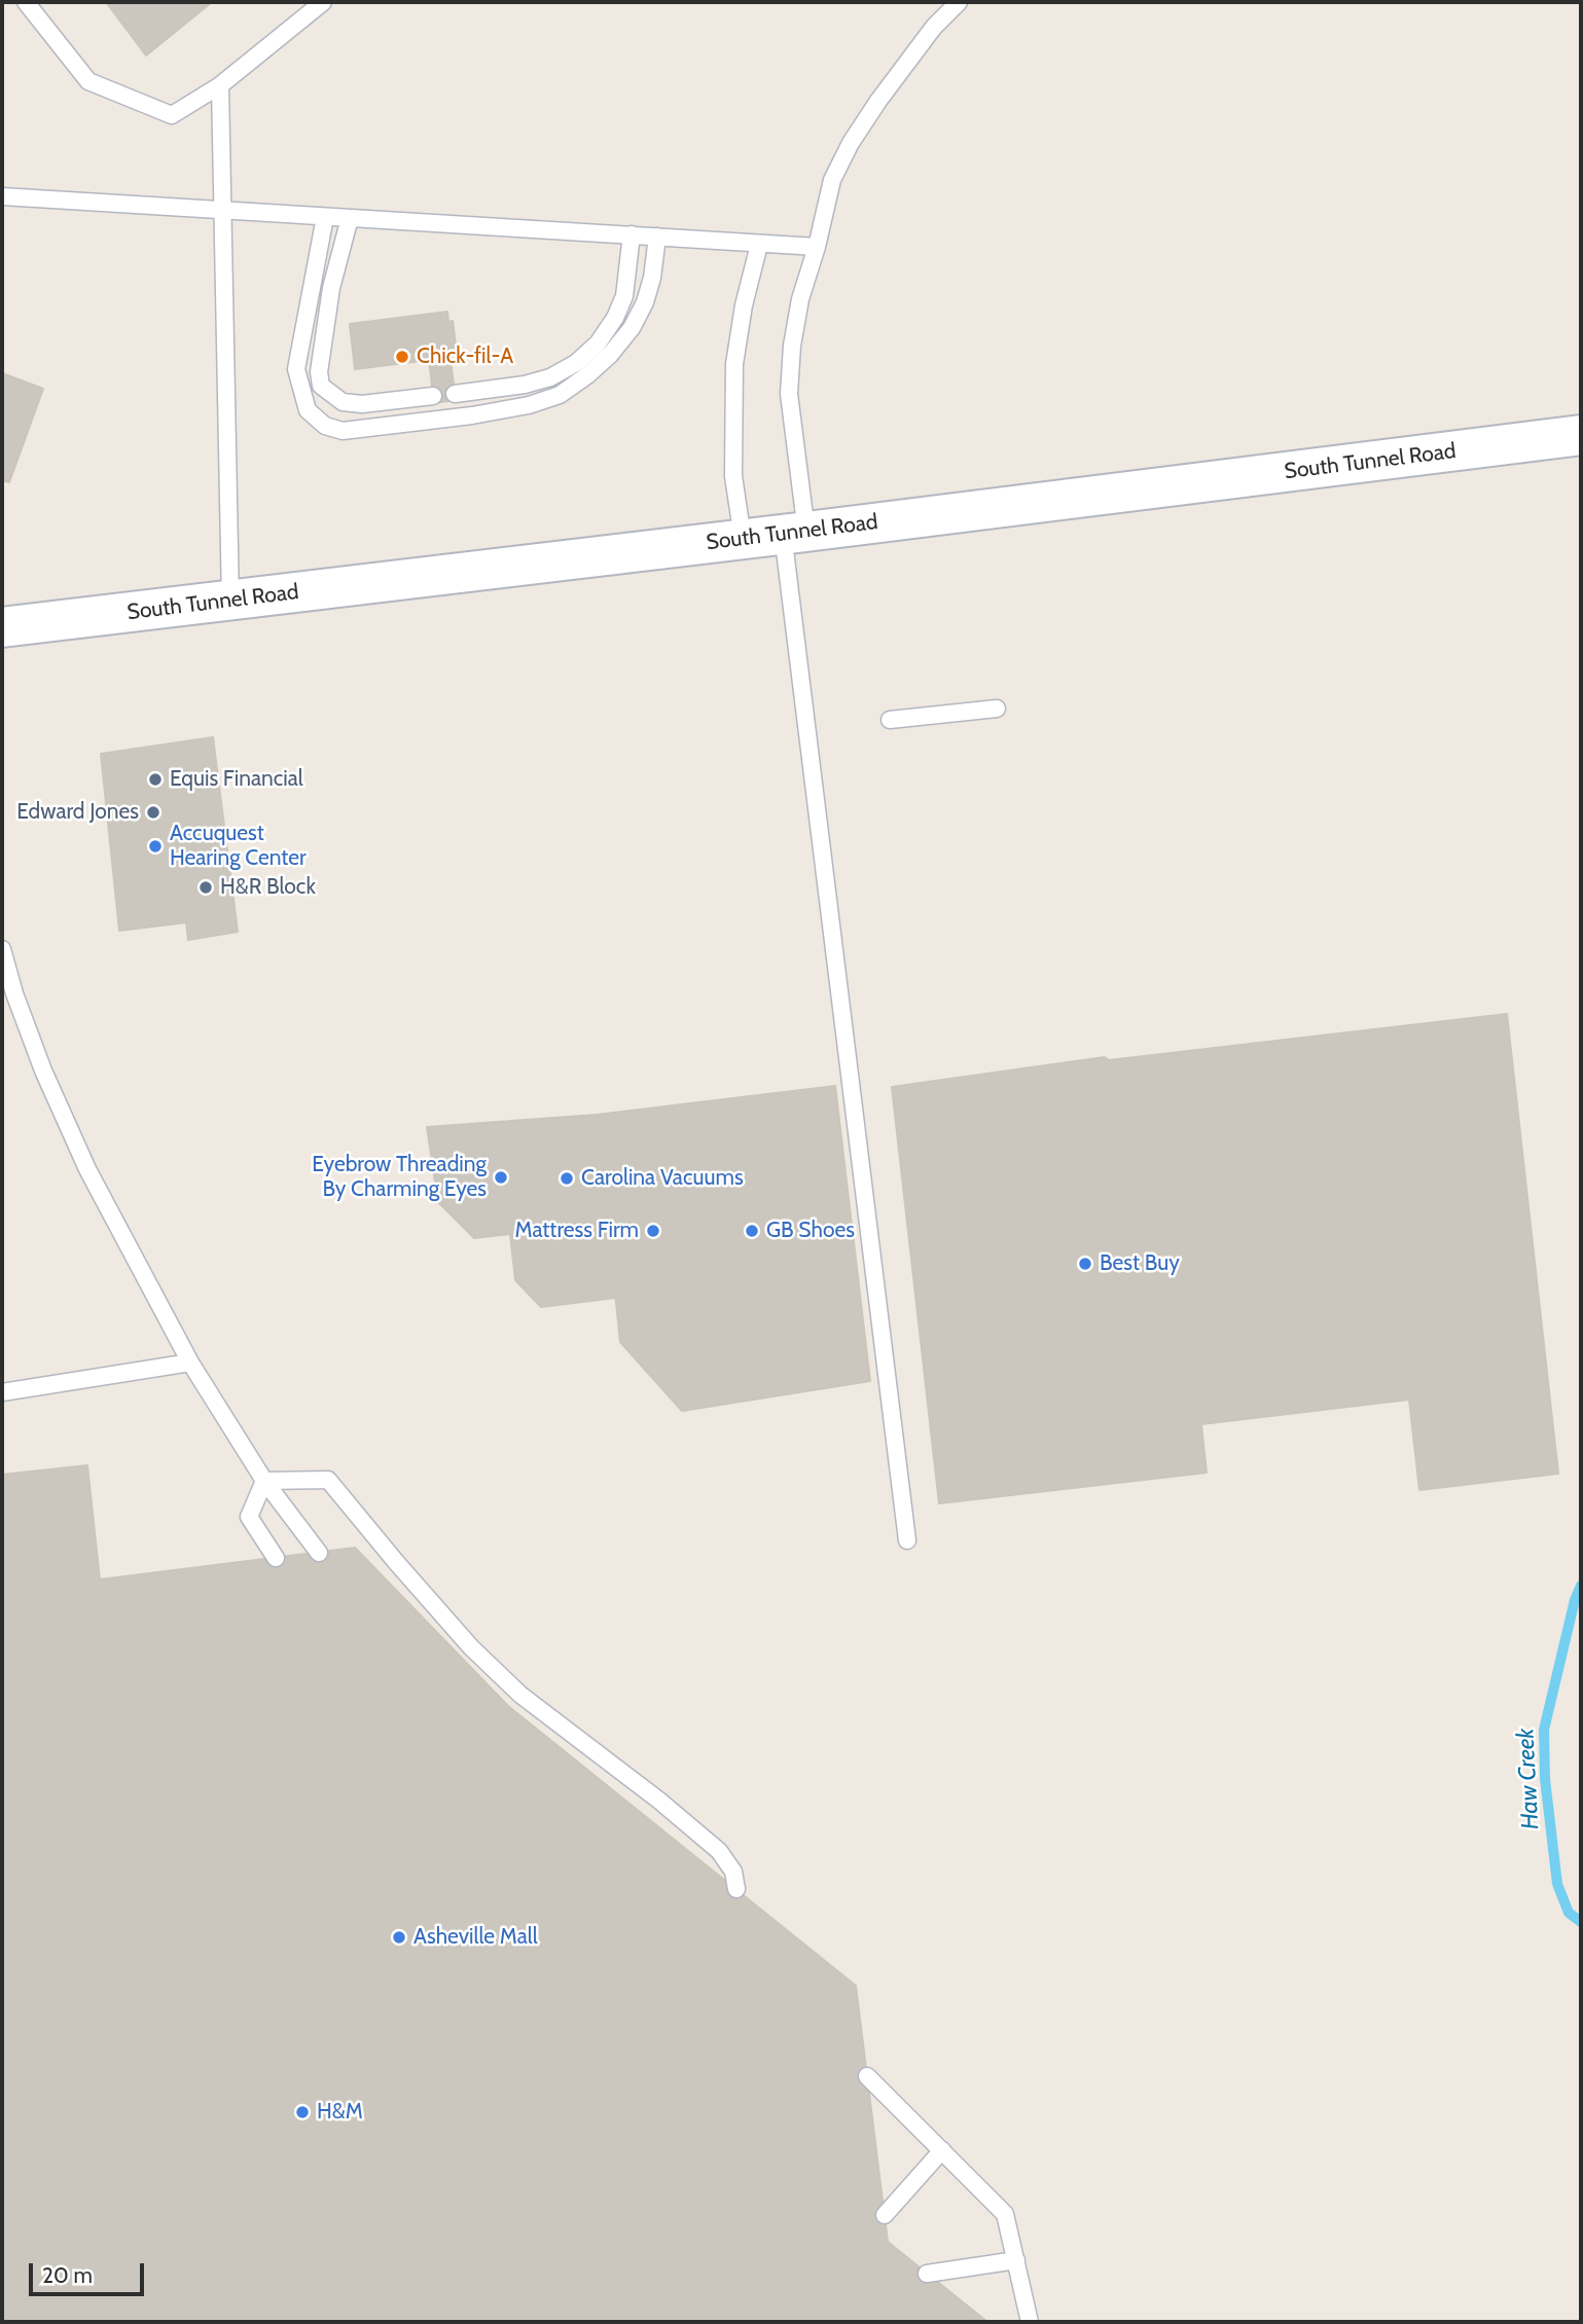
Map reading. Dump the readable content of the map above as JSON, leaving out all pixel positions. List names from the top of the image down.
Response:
{
  "streets": {
    "main road": ["South Tunnel Road"]
  },
  "water": ["Haw Creek"],
  "places": [
    "Chick-fil-A",
    "Equis Financial",
    "Edward Jones",
    "Accuquest Hearing Center",
    "H&R Block",
    "Eyebrow Threading By Charming Eyes",
    "Carolina Vacuums",
    "Mattress Firm",
    "GB Shoes",
    "Best Buy",
    "Asheville Mall",
    "H&M"
  ],
  "scale_bar": "20 m"
}
